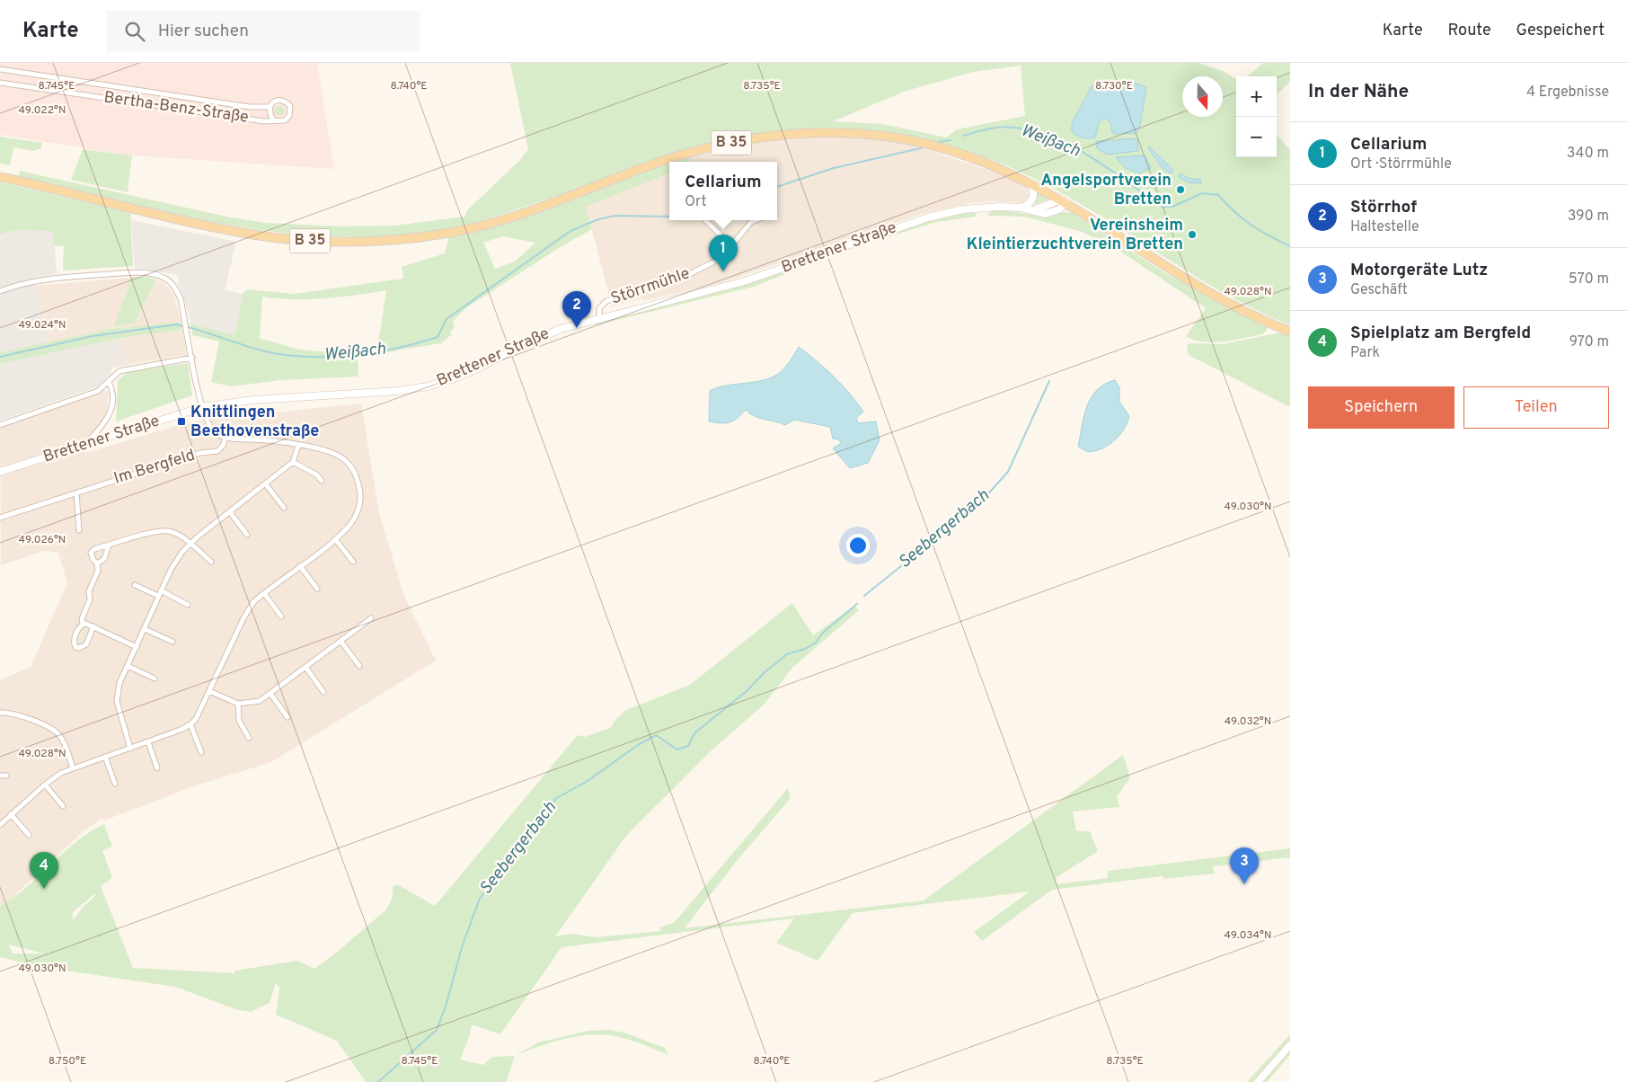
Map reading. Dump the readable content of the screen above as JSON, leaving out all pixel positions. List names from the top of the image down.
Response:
{
  "streets": {
    "main road": ["B 35"],
    "street": [
      "Bertha-Benz-Straße",
      "Brettener Straße",
      "Störrmühle",
      "Im Bergfeld"
    ]
  },
  "crossings": [
    ["B 35", "Brettener Straße"],
    ["Brettener Straße", "Störrmühle"]
  ],
  "water": ["Weißach", "Seebergerbach"],
  "places": {
    "other": ["Angelsportverein Bretten", "Vereinsheim Kleintierzuchtverein Bretten"],
    "transit": ["Knittlingen Beethovenstraße"]
  },
  "north": "bottom",
  "page": {
    "header": "Karte",
    "search": "Hier suchen",
    "nav": ["Karte", "Route", "Gespeichert"],
    "heading": ["In der Nähe", "4 Ergebnisse"],
    "map_buttons": ["+", "−"],
    "list": [
      {
        "mark": "1",
        "name": "Cellarium",
        "note": "Ort · Störrmühle",
        "value": "340 m"
      },
      {
        "mark": "2",
        "name": "Störrhof",
        "note": "Haltestelle",
        "value": "390 m"
      },
      {
        "mark": "3",
        "name": "Motorgeräte Lutz",
        "note": "Geschäft",
        "value": "570 m"
      },
      {
        "mark": "4",
        "name": "Spielplatz am Bergfeld",
        "note": "Park",
        "value": "970 m"
      }
    ],
    "popup": ["Cellarium", "Ort"],
    "pins": [
      "1",
      "2",
      "3",
      "4"
    ],
    "buttons": ["Speichern", "Teilen"]
  },
  "coordinates": [
    "8.745°E",
    "8.740°E",
    "8.735°E",
    "8.730°E",
    "49.022°N",
    "49.028°N",
    "49.024°N",
    "49.030°N",
    "49.026°N",
    "49.032°N",
    "49.034°N",
    "8.750°E"
  ]
}
